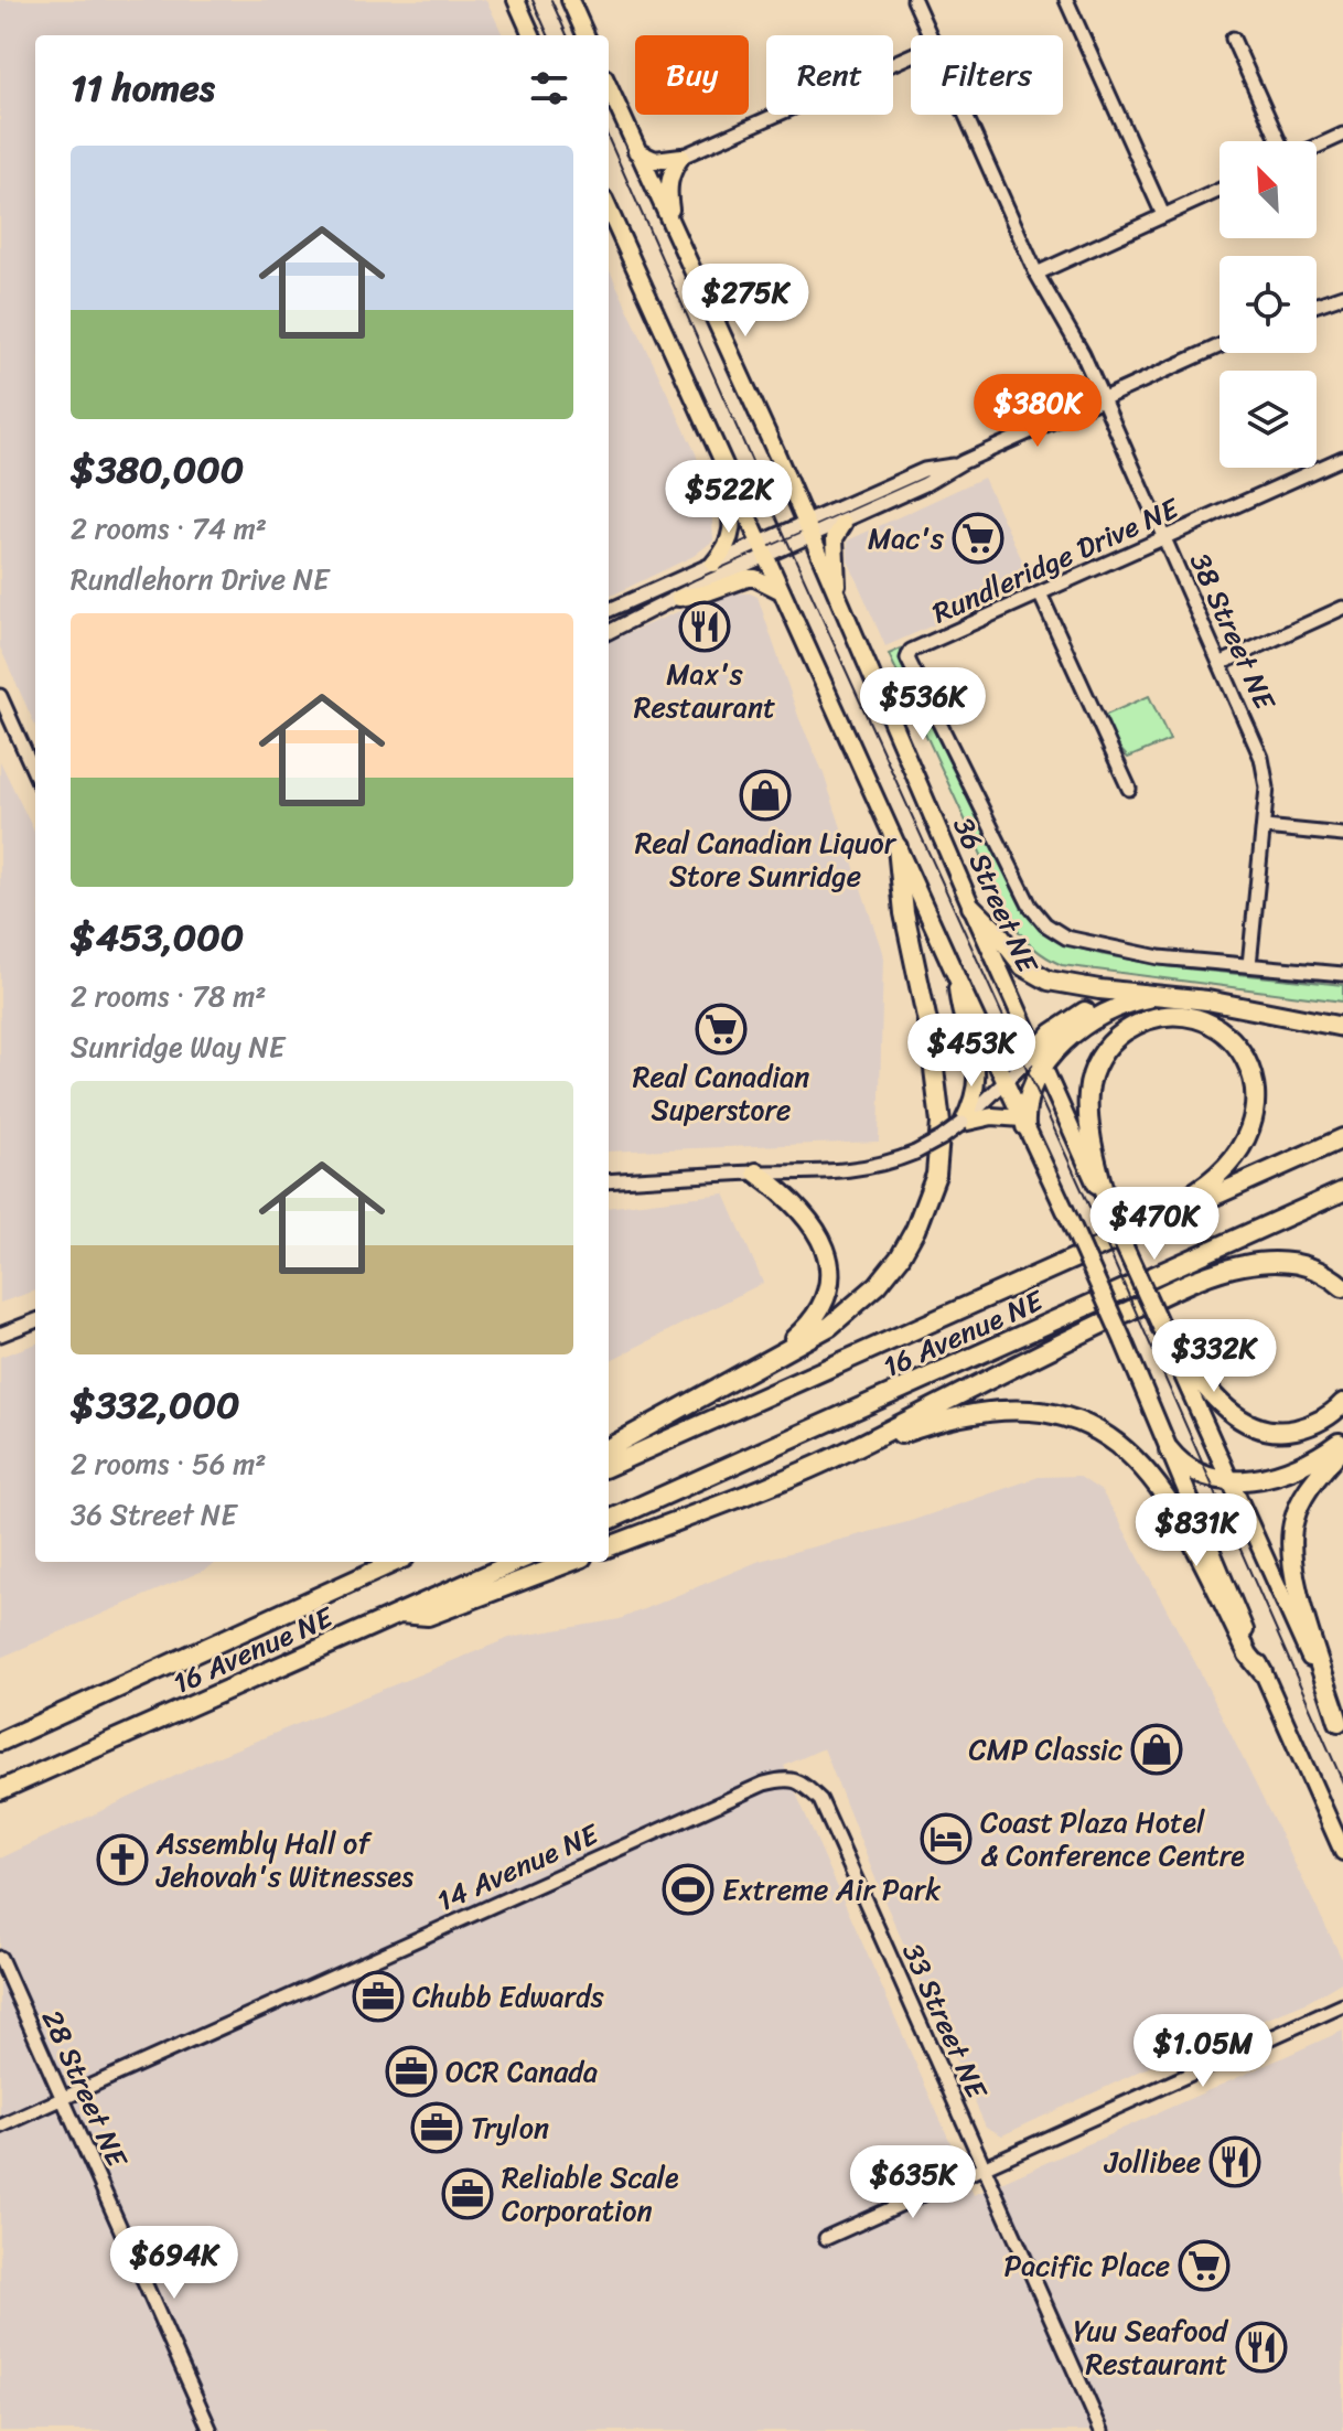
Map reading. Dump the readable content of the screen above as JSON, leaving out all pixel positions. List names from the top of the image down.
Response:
{
  "streets": {
    "highway": ["16 Avenue NE"],
    "main road": ["36 Street NE"],
    "street": [
      "Rundleridge Drive NE",
      "38 Street NE",
      "14 Avenue NE",
      "33 Street NE",
      "28 Street NE"
    ]
  },
  "crossings": [
    ["Rundleridge Drive NE", "38 Street NE"],
    ["14 Avenue NE", "33 Street NE"],
    ["14 Avenue NE", "28 Street NE"]
  ],
  "places": {
    "supermarket": ["Mac's", "Real Canadian Superstore", "Pacific Place"],
    "restaurant": ["Max's Restaurant", "Jollibee", "Yuu Seafood Restaurant"],
    "shop": ["Real Canadian Liquor Store Sunridge", "CMP Classic"],
    "hotel": ["Coast Plaza Hotel & Conference Centre"],
    "church": ["Assembly Hall of Jehovah's Witnesses"],
    "sports": ["Extreme Air Park"],
    "office": [
      "Chubb Edwards",
      "OCR Canada",
      "Trylon",
      "Reliable Scale Corporation"
    ]
  },
  "north": "top left",
  "page": {
    "chip": ["Buy", "Rent", "Filters"],
    "heading": "11 homes",
    "list": [
      {
        "name": "$380,000",
        "note": "2 rooms · 74 m² · Rundlehorn Drive NE"
      },
      {
        "name": "$453,000",
        "note": "2 rooms · 78 m² · Sunridge Way NE"
      },
      {
        "name": "$332,000",
        "note": "2 rooms · 56 m² · 36 Street NE"
      }
    ],
    "price": [
      "$275K",
      "$380K",
      "$522K",
      "$536K",
      "$453K",
      "$470K",
      "$332K",
      "$831K",
      "$1.05M",
      "$635K",
      "$694K"
    ]
  }
}
